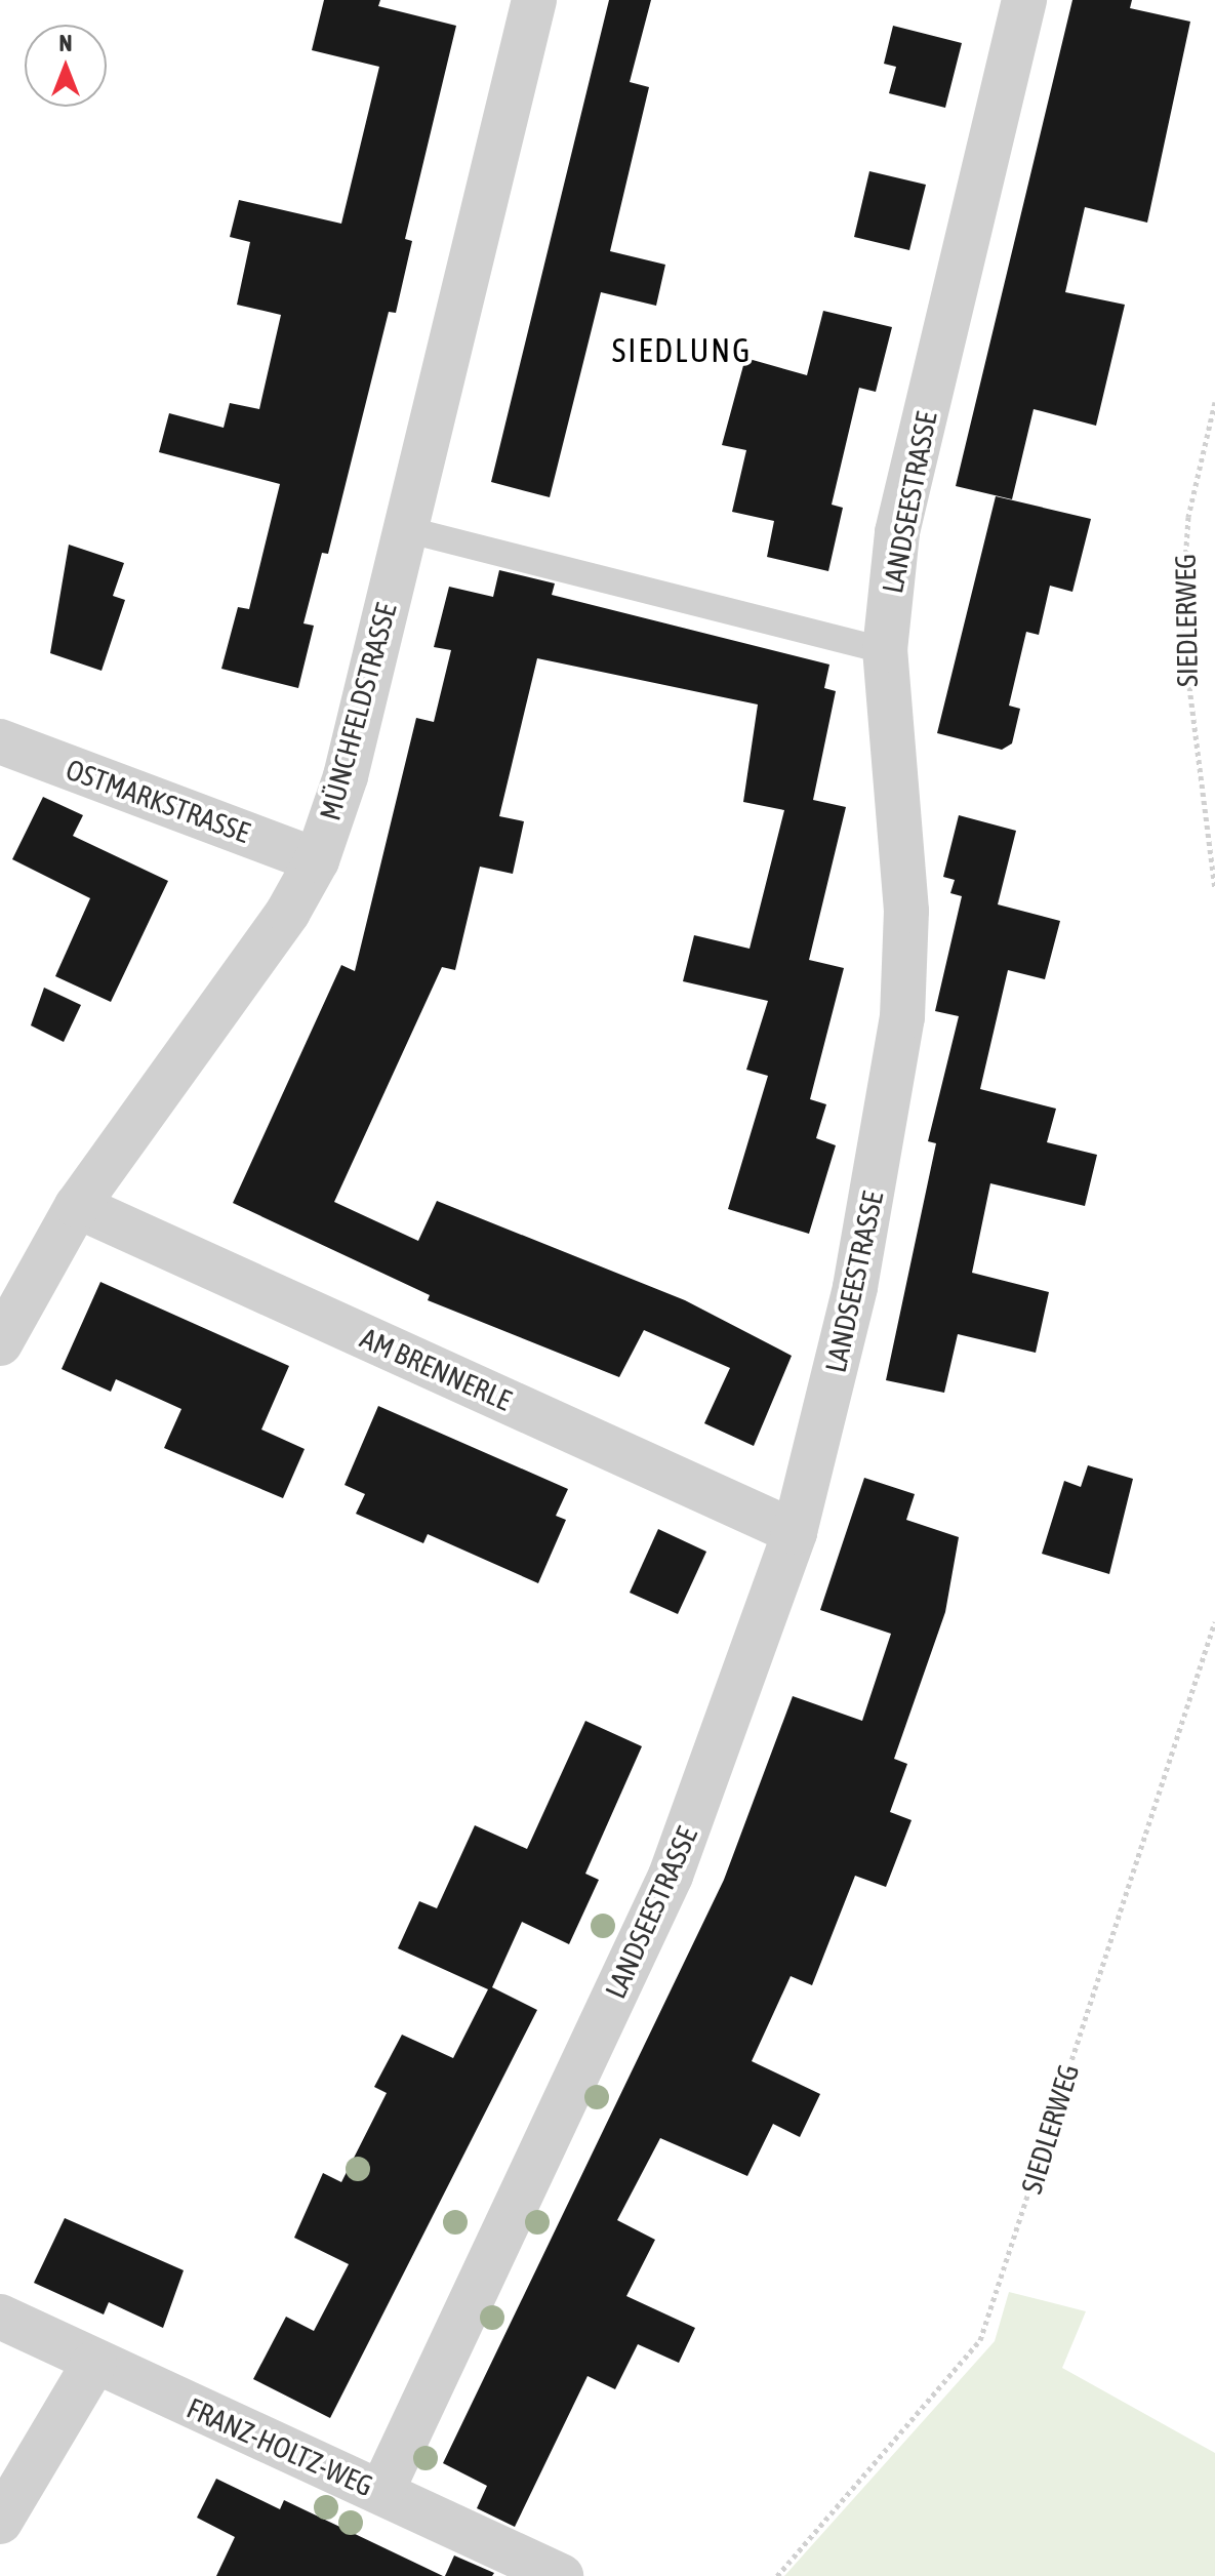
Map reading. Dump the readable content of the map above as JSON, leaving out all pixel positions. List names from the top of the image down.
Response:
{
  "streets": {
    "street": [
      "LANDSEESTRASSE",
      "MÜNCHFELDSTRASSE",
      "OSTMARKSTRASSE",
      "AM BRENNERLE",
      "FRANZ-HOLTZ-WEG"
    ],
    "path": ["SIEDLERWEG"]
  },
  "crossings": [
    ["LANDSEESTRASSE", "AM BRENNERLE"],
    ["LANDSEESTRASSE", "FRANZ-HOLTZ-WEG"],
    ["MÜNCHFELDSTRASSE", "OSTMARKSTRASSE"],
    ["MÜNCHFELDSTRASSE", "AM BRENNERLE"]
  ],
  "districts": ["SIEDLUNG"],
  "north": "top"
}
